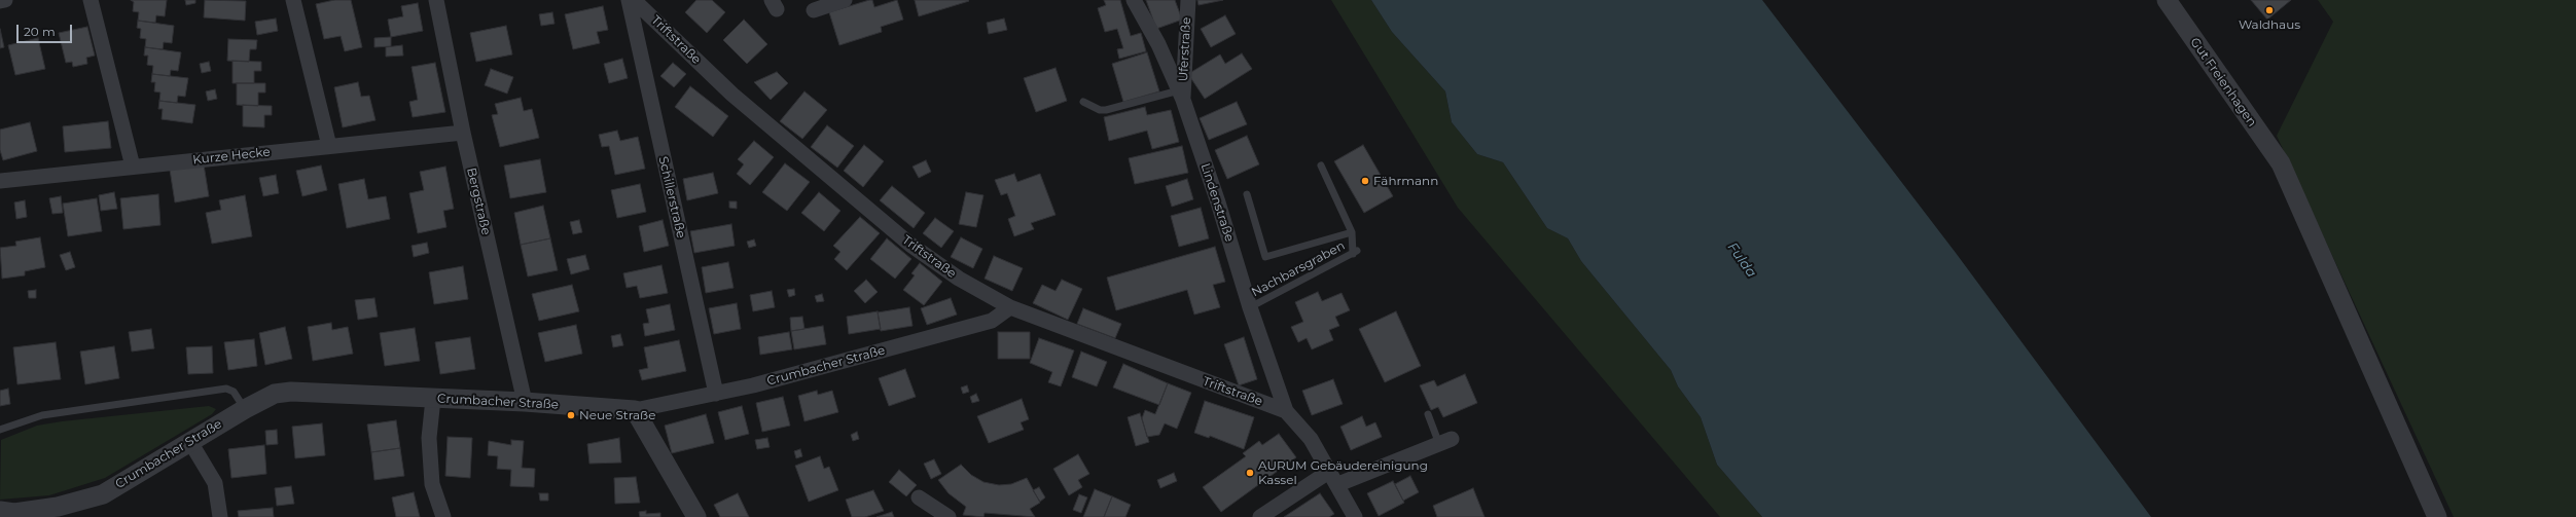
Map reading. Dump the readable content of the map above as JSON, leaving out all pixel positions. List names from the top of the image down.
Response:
{
  "streets": {
    "street": [
      "Triftstraße",
      "Uferstraße",
      "Gut Freienhagen",
      "Kurze Hecke",
      "Schillerstraße",
      "Bergstraße",
      "Lindenstraße",
      "Crumbacher Straße"
    ],
    "lane": ["Nachbarsgraben"]
  },
  "crossings": [
    ["Triftstraße", "Lindenstraße"],
    ["Triftstraße", "Crumbacher Straße"],
    ["Uferstraße", "Lindenstraße"],
    ["Kurze Hecke", "Bergstraße"],
    ["Schillerstraße", "Crumbacher Straße"],
    ["Bergstraße", "Crumbacher Straße"],
    ["Lindenstraße", "Nachbarsgraben"]
  ],
  "water": ["Fulda"],
  "places": [
    "Waldhaus",
    "Fährmann",
    "Neue Straße",
    "AURUM Gebäudereinigung Kassel"
  ],
  "scale_bar": "20 m"
}
